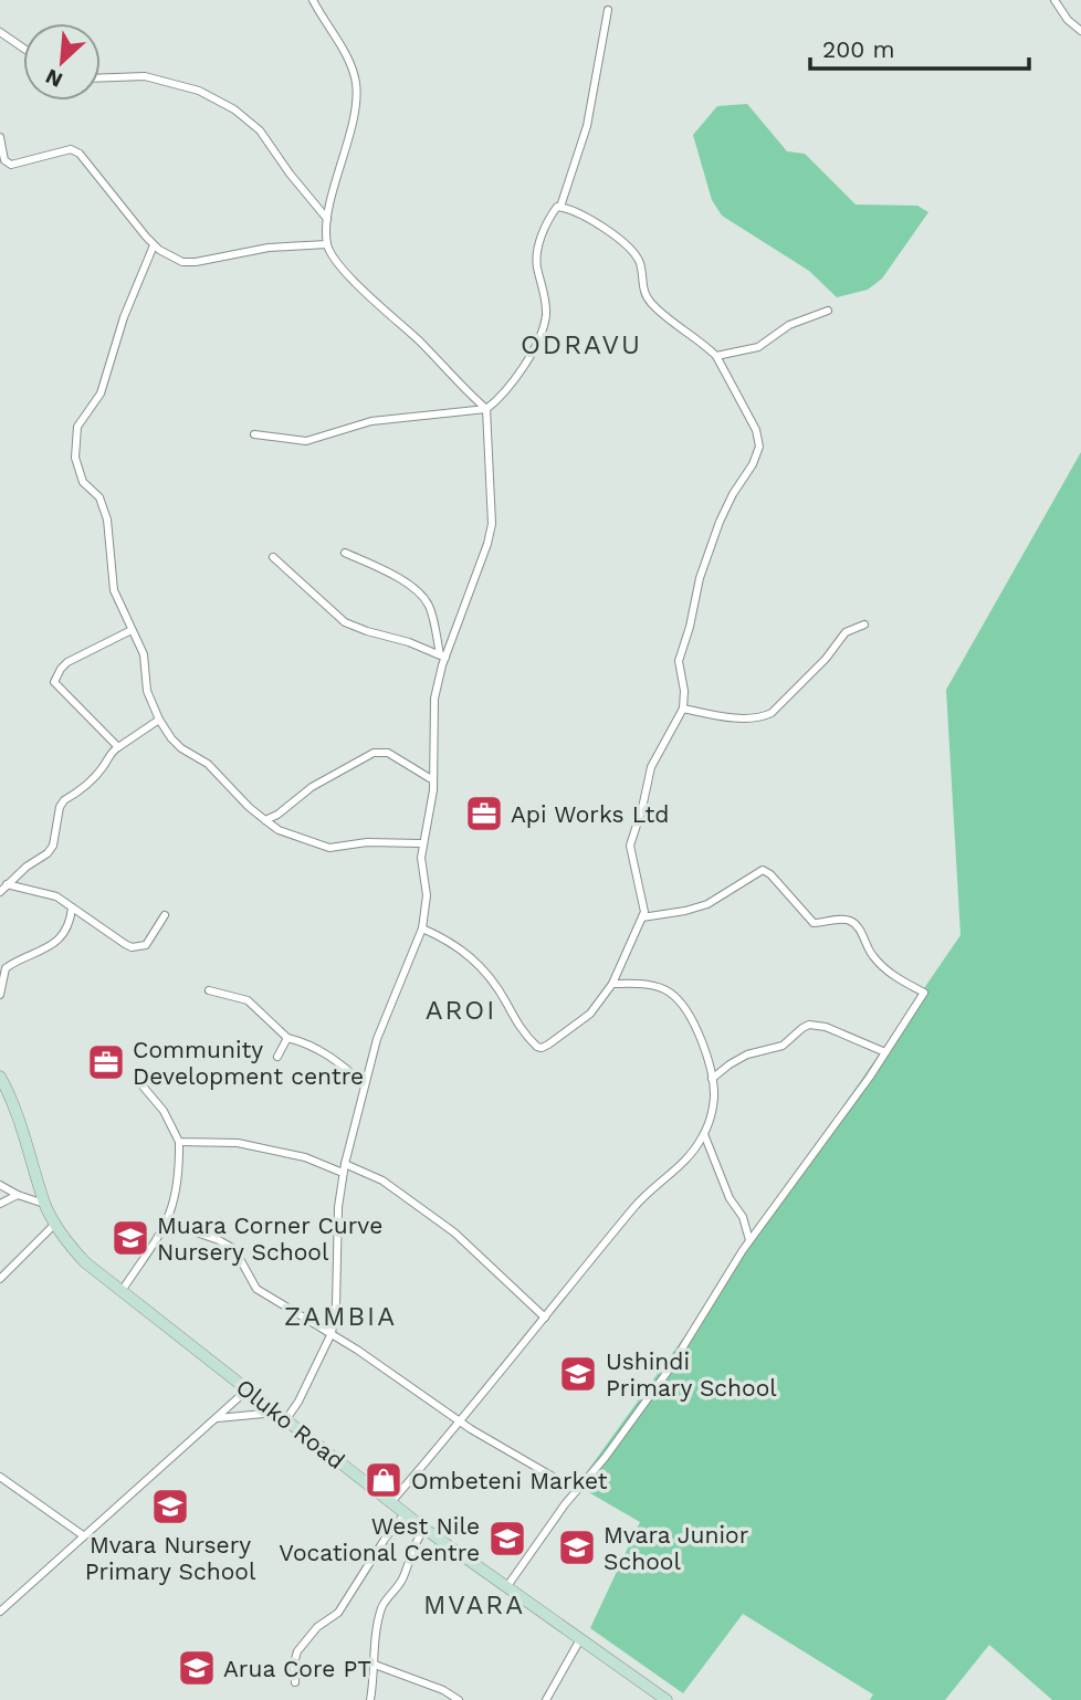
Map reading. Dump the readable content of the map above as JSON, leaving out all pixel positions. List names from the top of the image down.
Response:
{
  "streets": {
    "main road": ["Oluko Road"]
  },
  "districts": [
    "ODRAVU",
    "AROI",
    "ZAMBIA",
    "MVARA"
  ],
  "places": {
    "office": ["Api Works Ltd", "Community Development centre"],
    "school or university": [
      "Muara Corner Curve Nursery School",
      "Ushindi Primary School",
      "Mvara Nursery Primary School",
      "West Nile Vocational Centre",
      "Mvara Junior School",
      "Arua Core PT"
    ],
    "shop": ["Ombeteni Market"]
  },
  "scale_bar": "200 m",
  "north": "bottom left"
}
